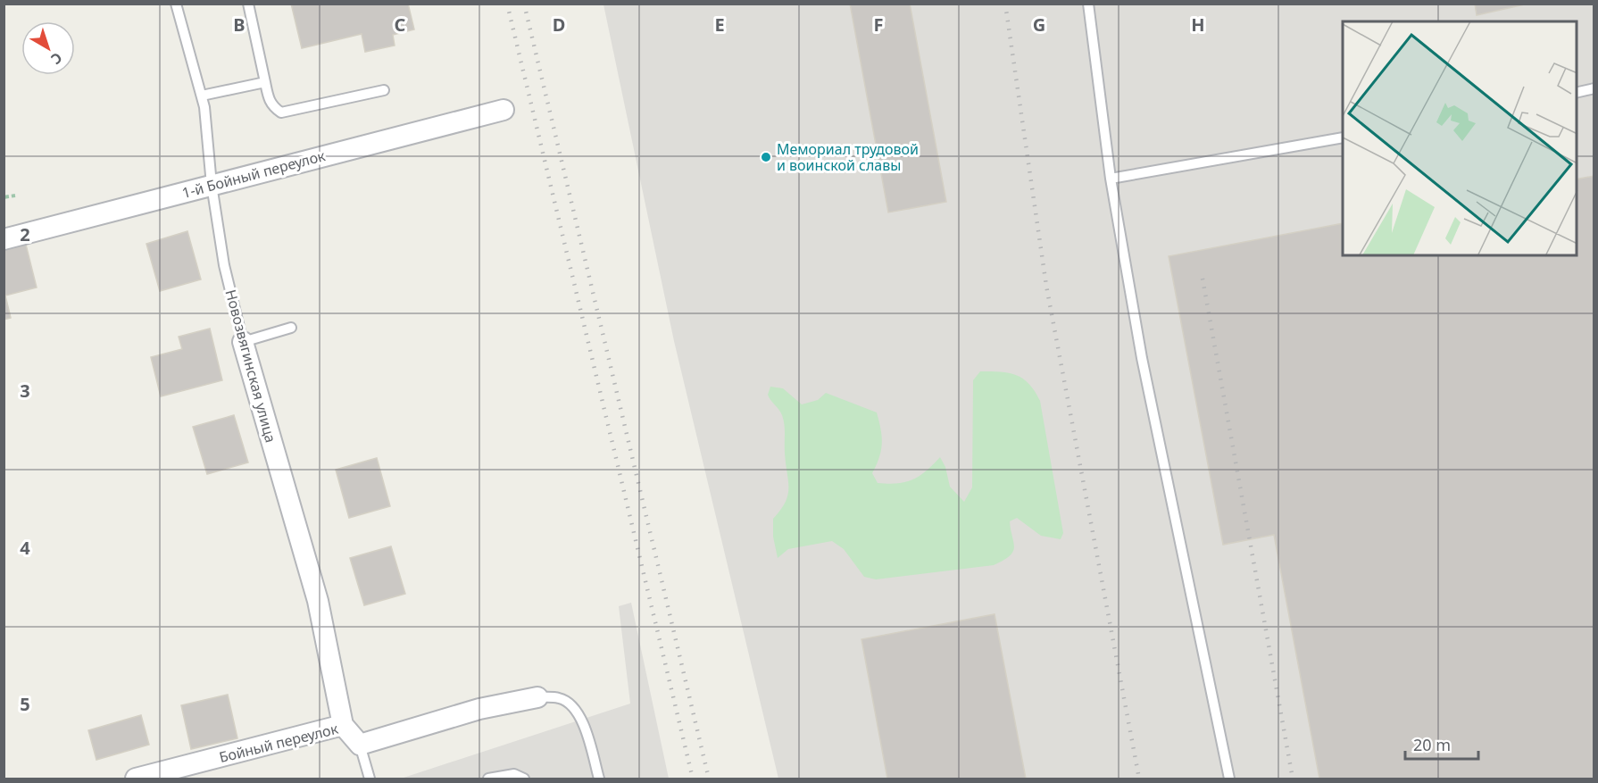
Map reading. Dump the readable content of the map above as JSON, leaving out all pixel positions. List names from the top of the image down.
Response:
{
  "streets": {
    "street": ["1-й Бойный переулок", "Новозвягинская улица", "Бойный переулок"]
  },
  "crossings": [
    ["1-й Бойный переулок", "Новозвягинская улица"],
    ["Новозвягинская улица", "Бойный переулок"]
  ],
  "places": ["Мемориал трудовой и воинской славы"],
  "scale_bar": "20 m",
  "north": "bottom right",
  "grid": {
    "columns": [
      "B",
      "C",
      "D",
      "E",
      "F",
      "G",
      "H"
    ],
    "rows": [
      "2",
      "3",
      "4",
      "5"
    ]
  }
}
